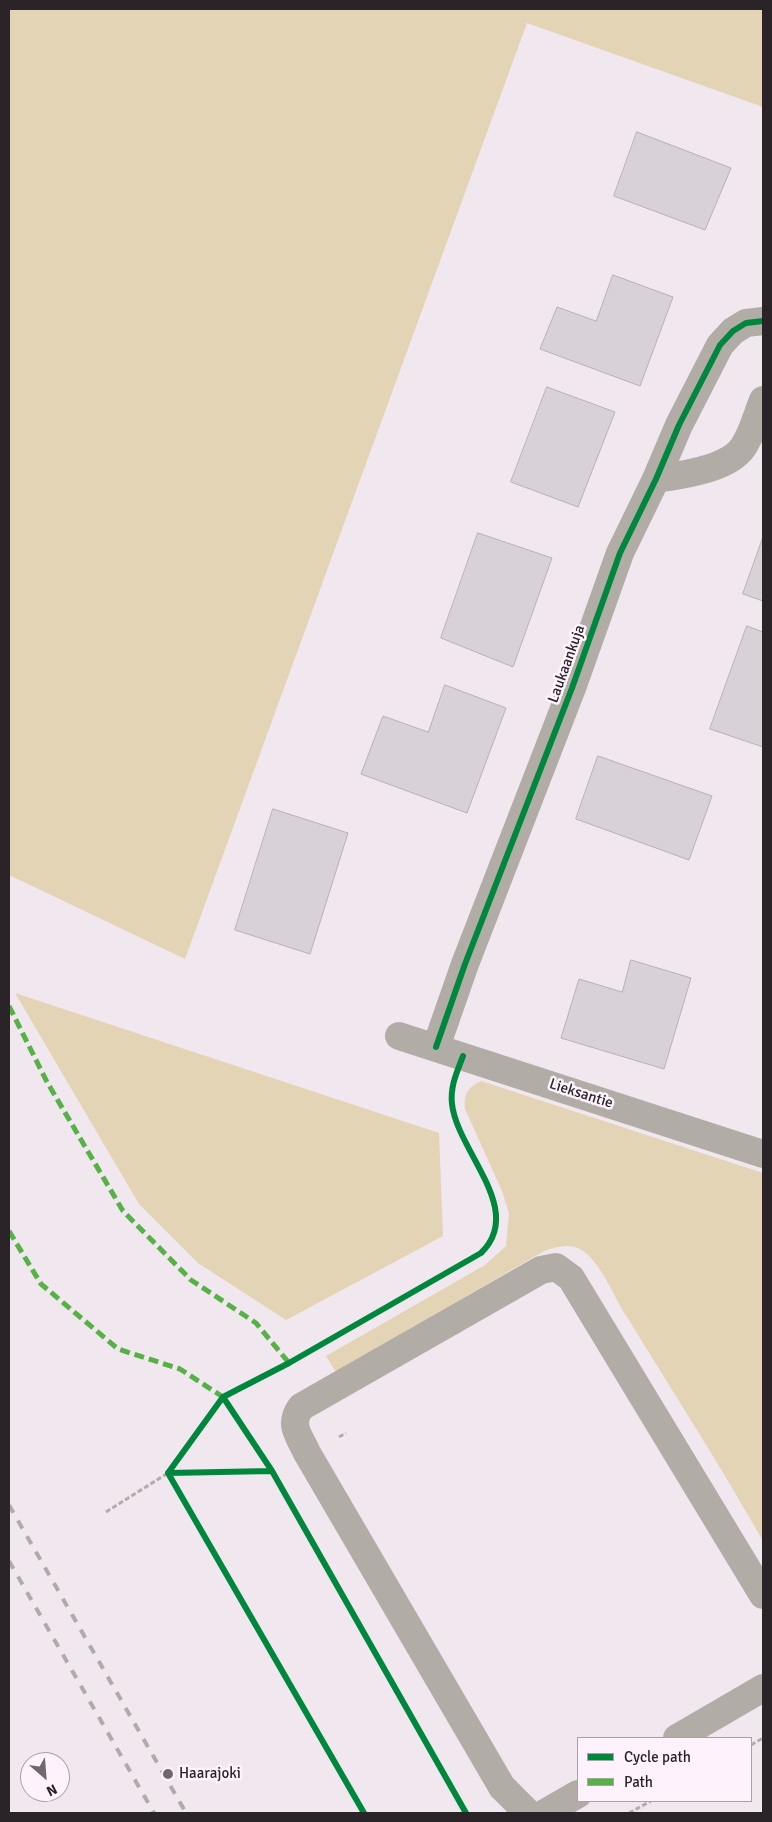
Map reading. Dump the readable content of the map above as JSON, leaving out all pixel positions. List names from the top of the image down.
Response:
{
  "streets": {
    "street": ["Laukaankuja", "Lieksantie"]
  },
  "crossings": [
    ["Laukaankuja", "Lieksantie"]
  ],
  "places": ["Haarajoki"],
  "legend": ["Cycle path", "Path"],
  "north": "bottom right"
}
